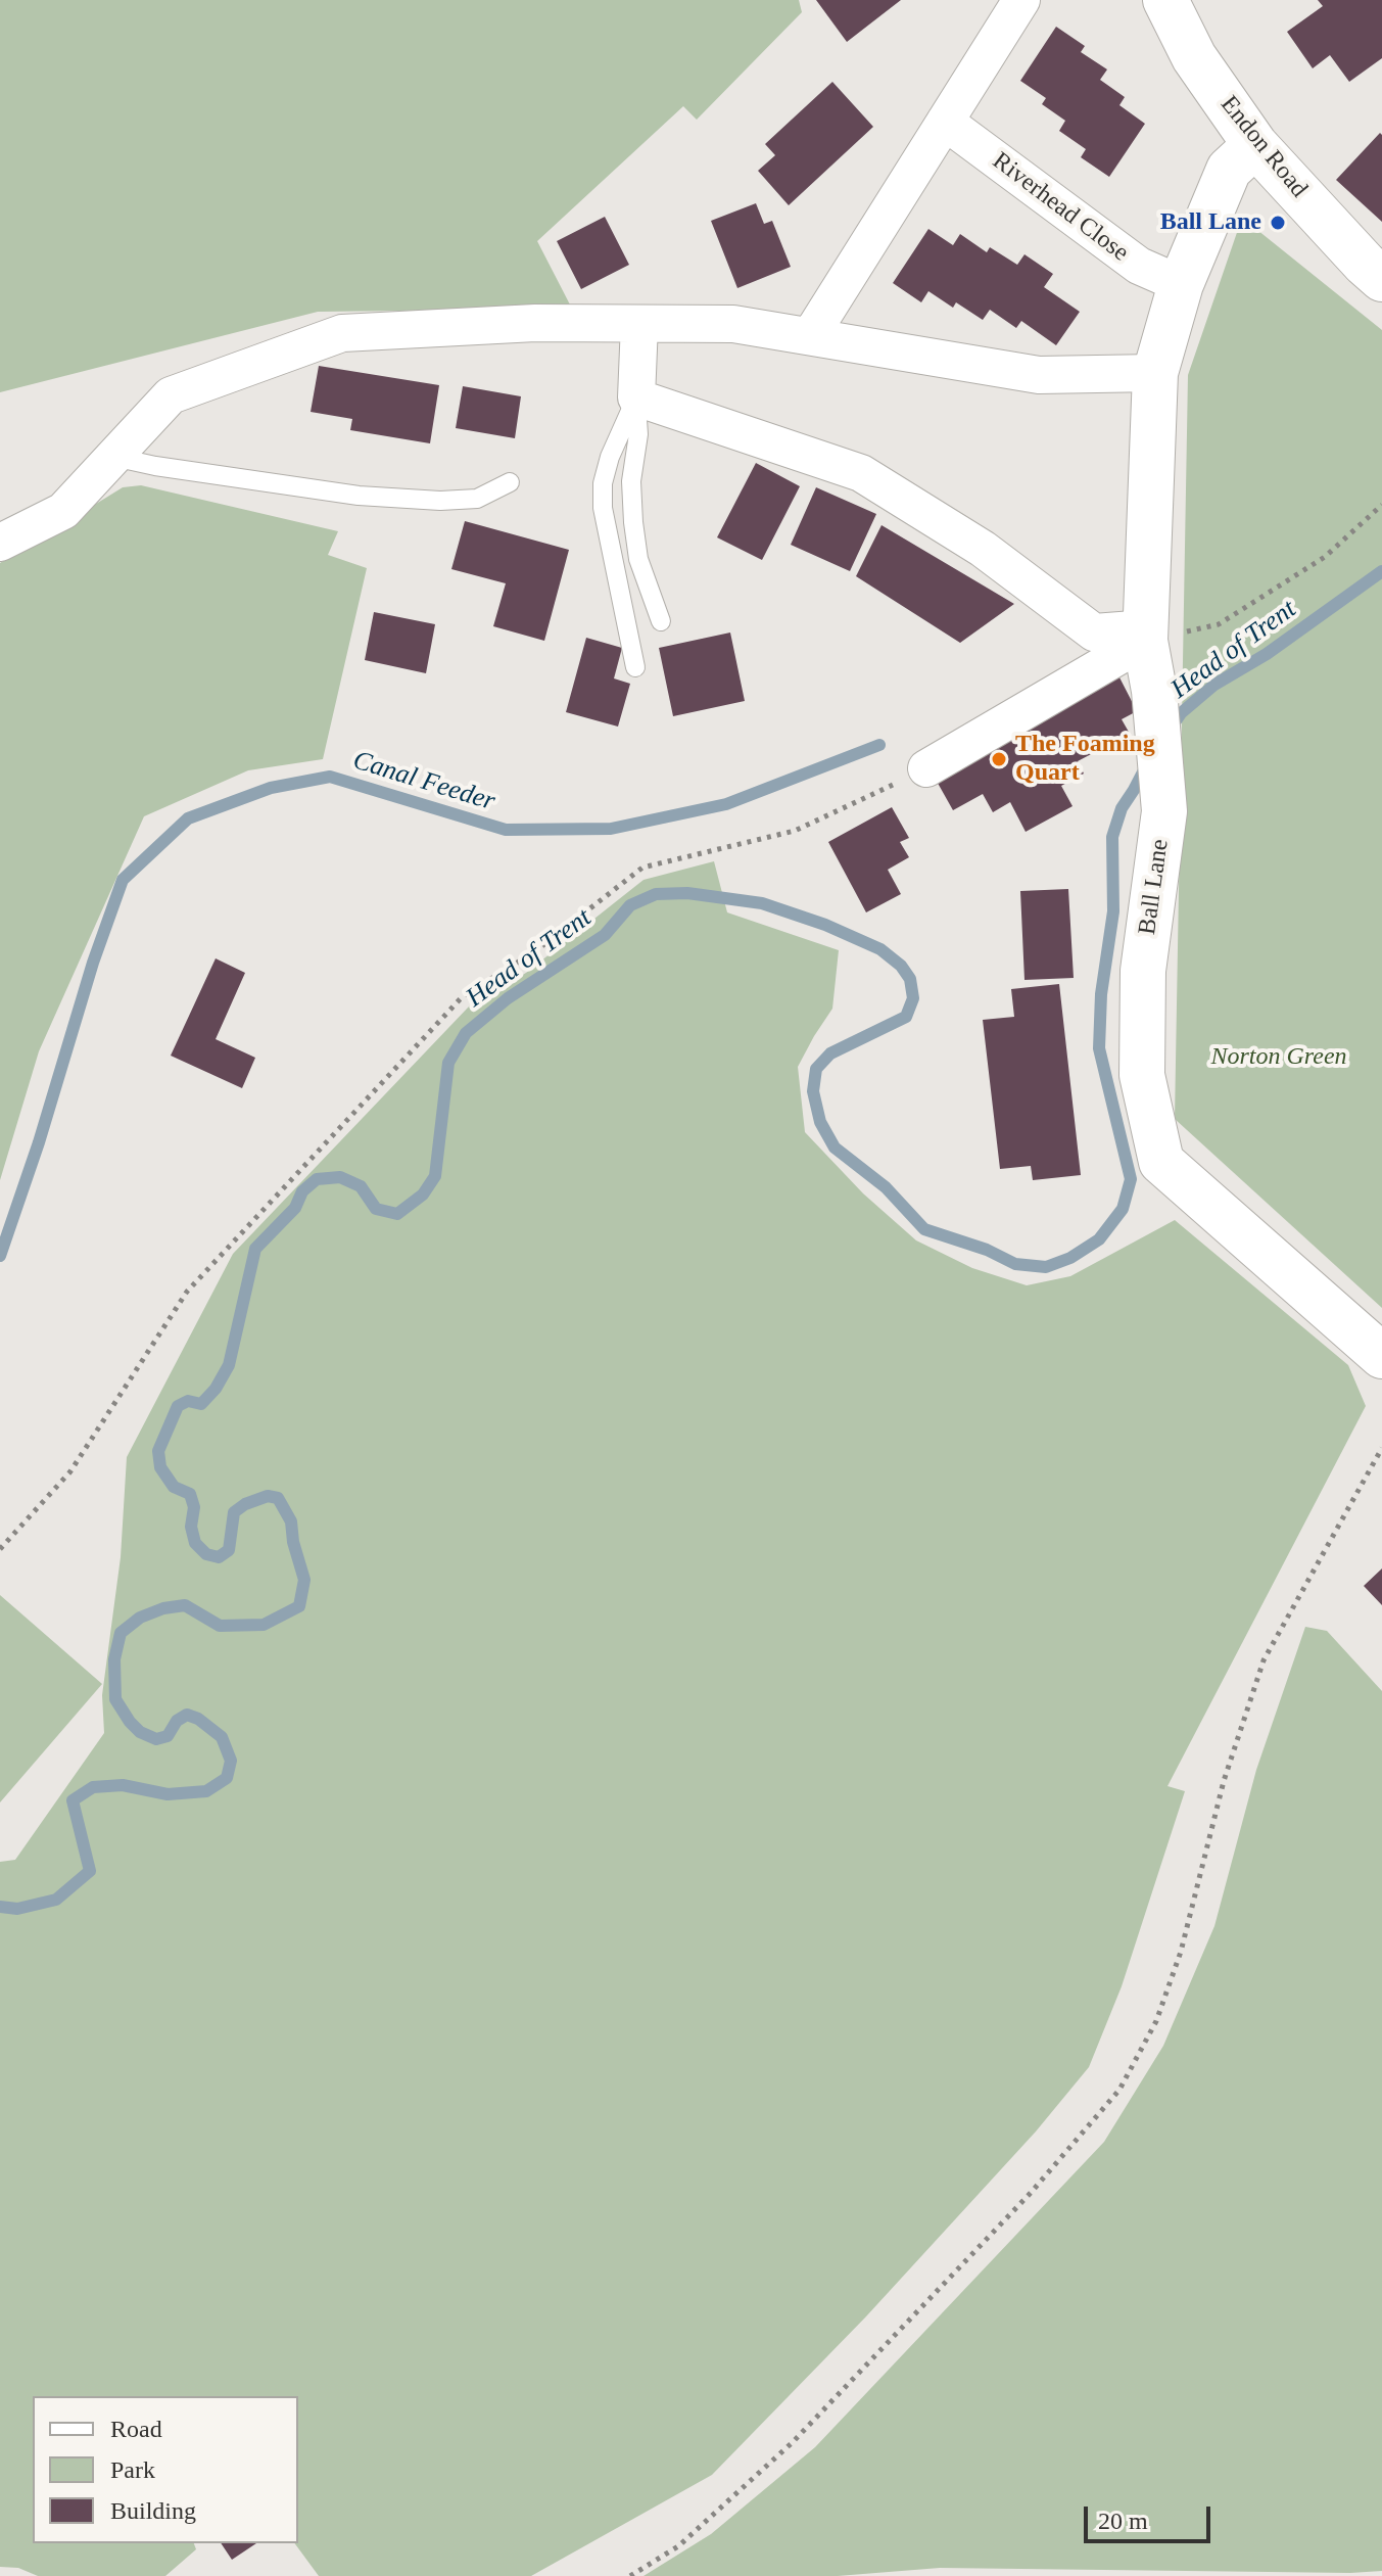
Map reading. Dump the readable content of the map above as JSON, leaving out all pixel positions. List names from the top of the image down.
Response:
{
  "streets": {
    "street": ["Endon Road", "Riverhead Close", "Ball Lane"]
  },
  "crossings": [
    ["Endon Road", "Ball Lane"],
    ["Riverhead Close", "Ball Lane"]
  ],
  "water": ["Head of Trent", "Canal Feeder"],
  "parks": ["Norton Green"],
  "places": ["Ball Lane", "The Foaming Quart"],
  "legend": ["Road", "Park", "Building"],
  "scale_bar": "20 m"
}
